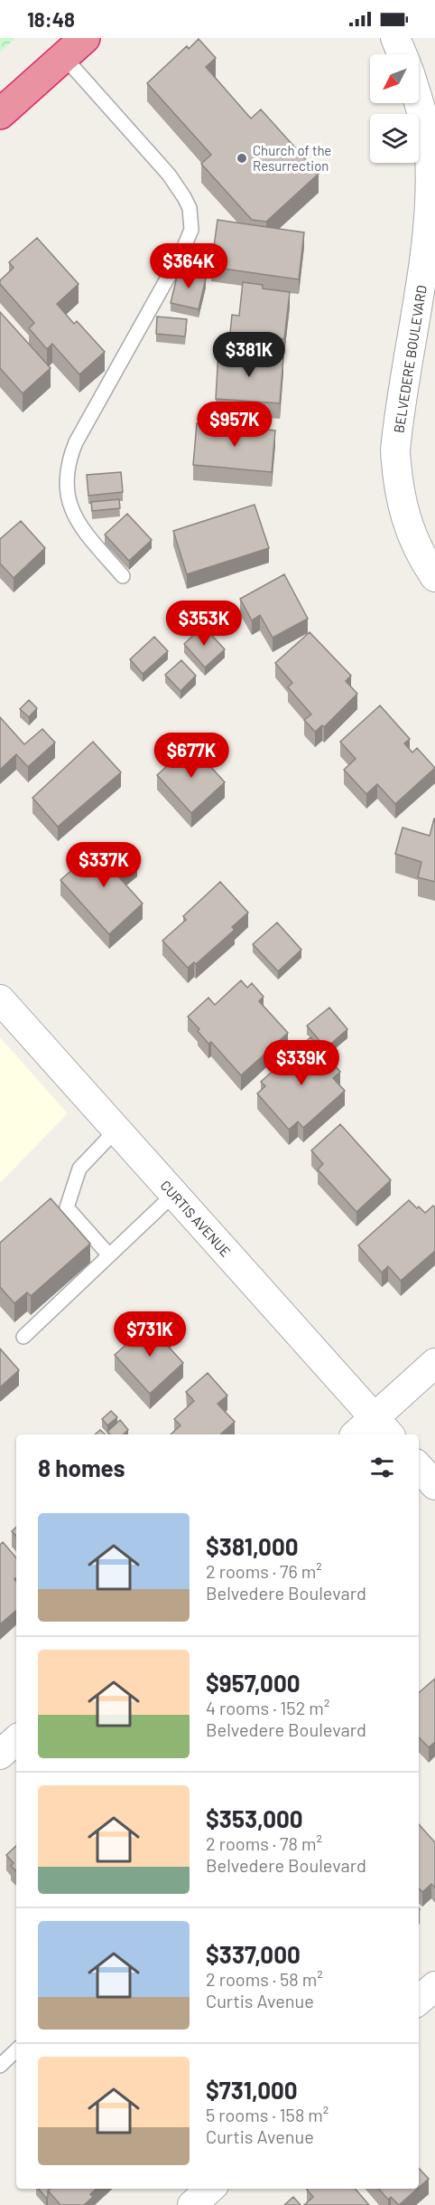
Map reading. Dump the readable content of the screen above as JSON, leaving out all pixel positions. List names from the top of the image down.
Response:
{
  "streets": {
    "street": ["BELVEDERE BOULEVARD", "CURTIS AVENUE"]
  },
  "places": ["Church of the Resurrection"],
  "north": "bottom left",
  "page": {
    "status": "18:48",
    "price": [
      "$364K",
      "$381K",
      "$957K",
      "$353K",
      "$677K",
      "$337K",
      "$339K",
      "$731K"
    ],
    "heading": "8 homes",
    "list": [
      {
        "name": "$381,000",
        "note": "2 rooms · 76 m² · Belvedere Boulevard"
      },
      {
        "name": "$957,000",
        "note": "4 rooms · 152 m² · Belvedere Boulevard"
      },
      {
        "name": "$353,000",
        "note": "2 rooms · 78 m² · Belvedere Boulevard"
      },
      {
        "name": "$337,000",
        "note": "2 rooms · 58 m² · Curtis Avenue"
      },
      {
        "name": "$731,000",
        "note": "5 rooms · 158 m² · Curtis Avenue"
      }
    ]
  }
}
